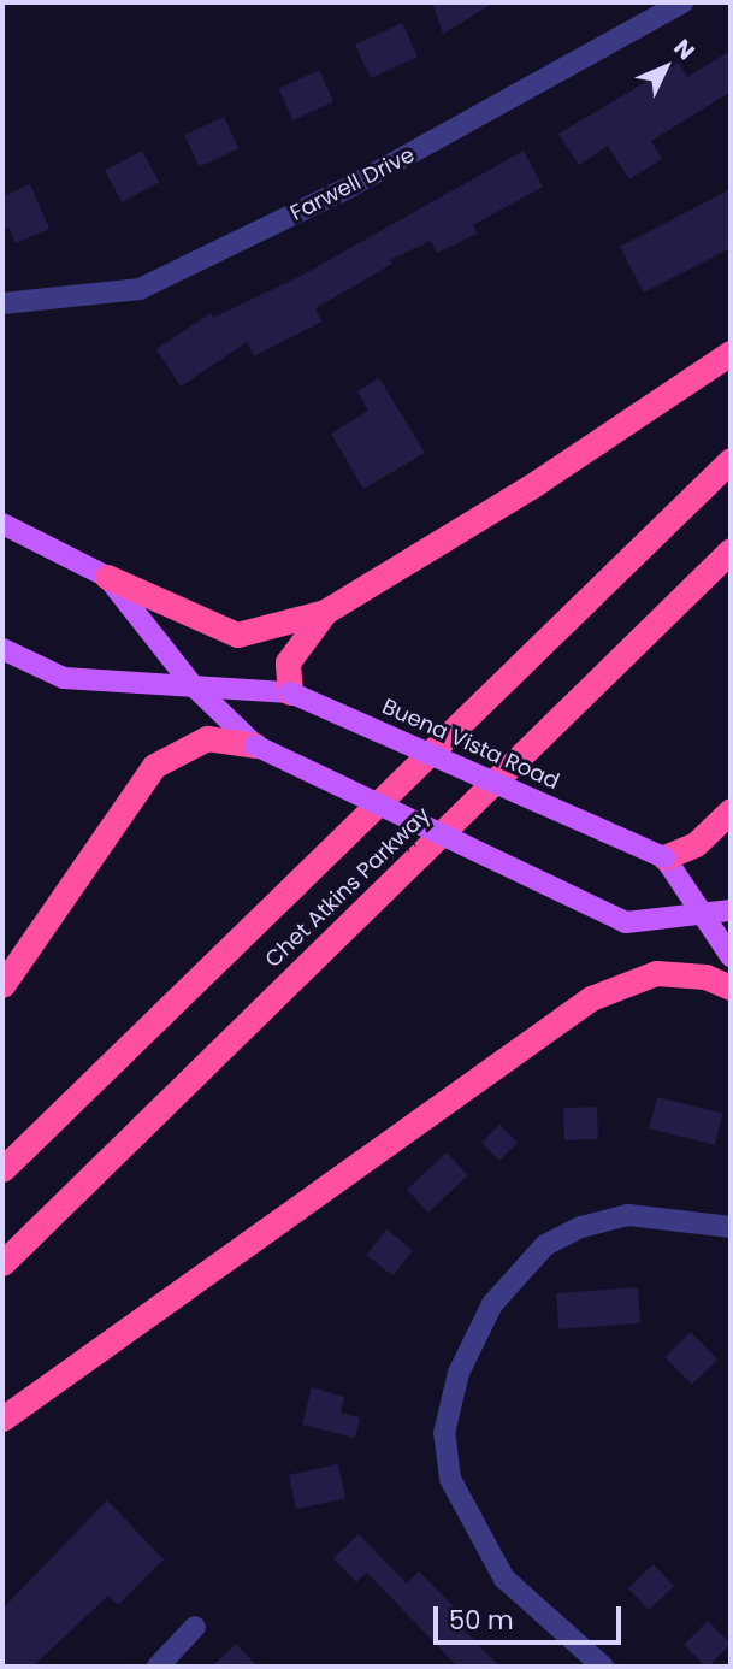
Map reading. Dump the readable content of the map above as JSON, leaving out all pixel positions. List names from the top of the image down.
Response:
{
  "streets": {
    "highway": ["Chet Atkins Parkway"],
    "main road": ["Buena Vista Road"],
    "street": ["Farwell Drive"]
  },
  "scale_bar": "50 m",
  "north": "top right"
}
